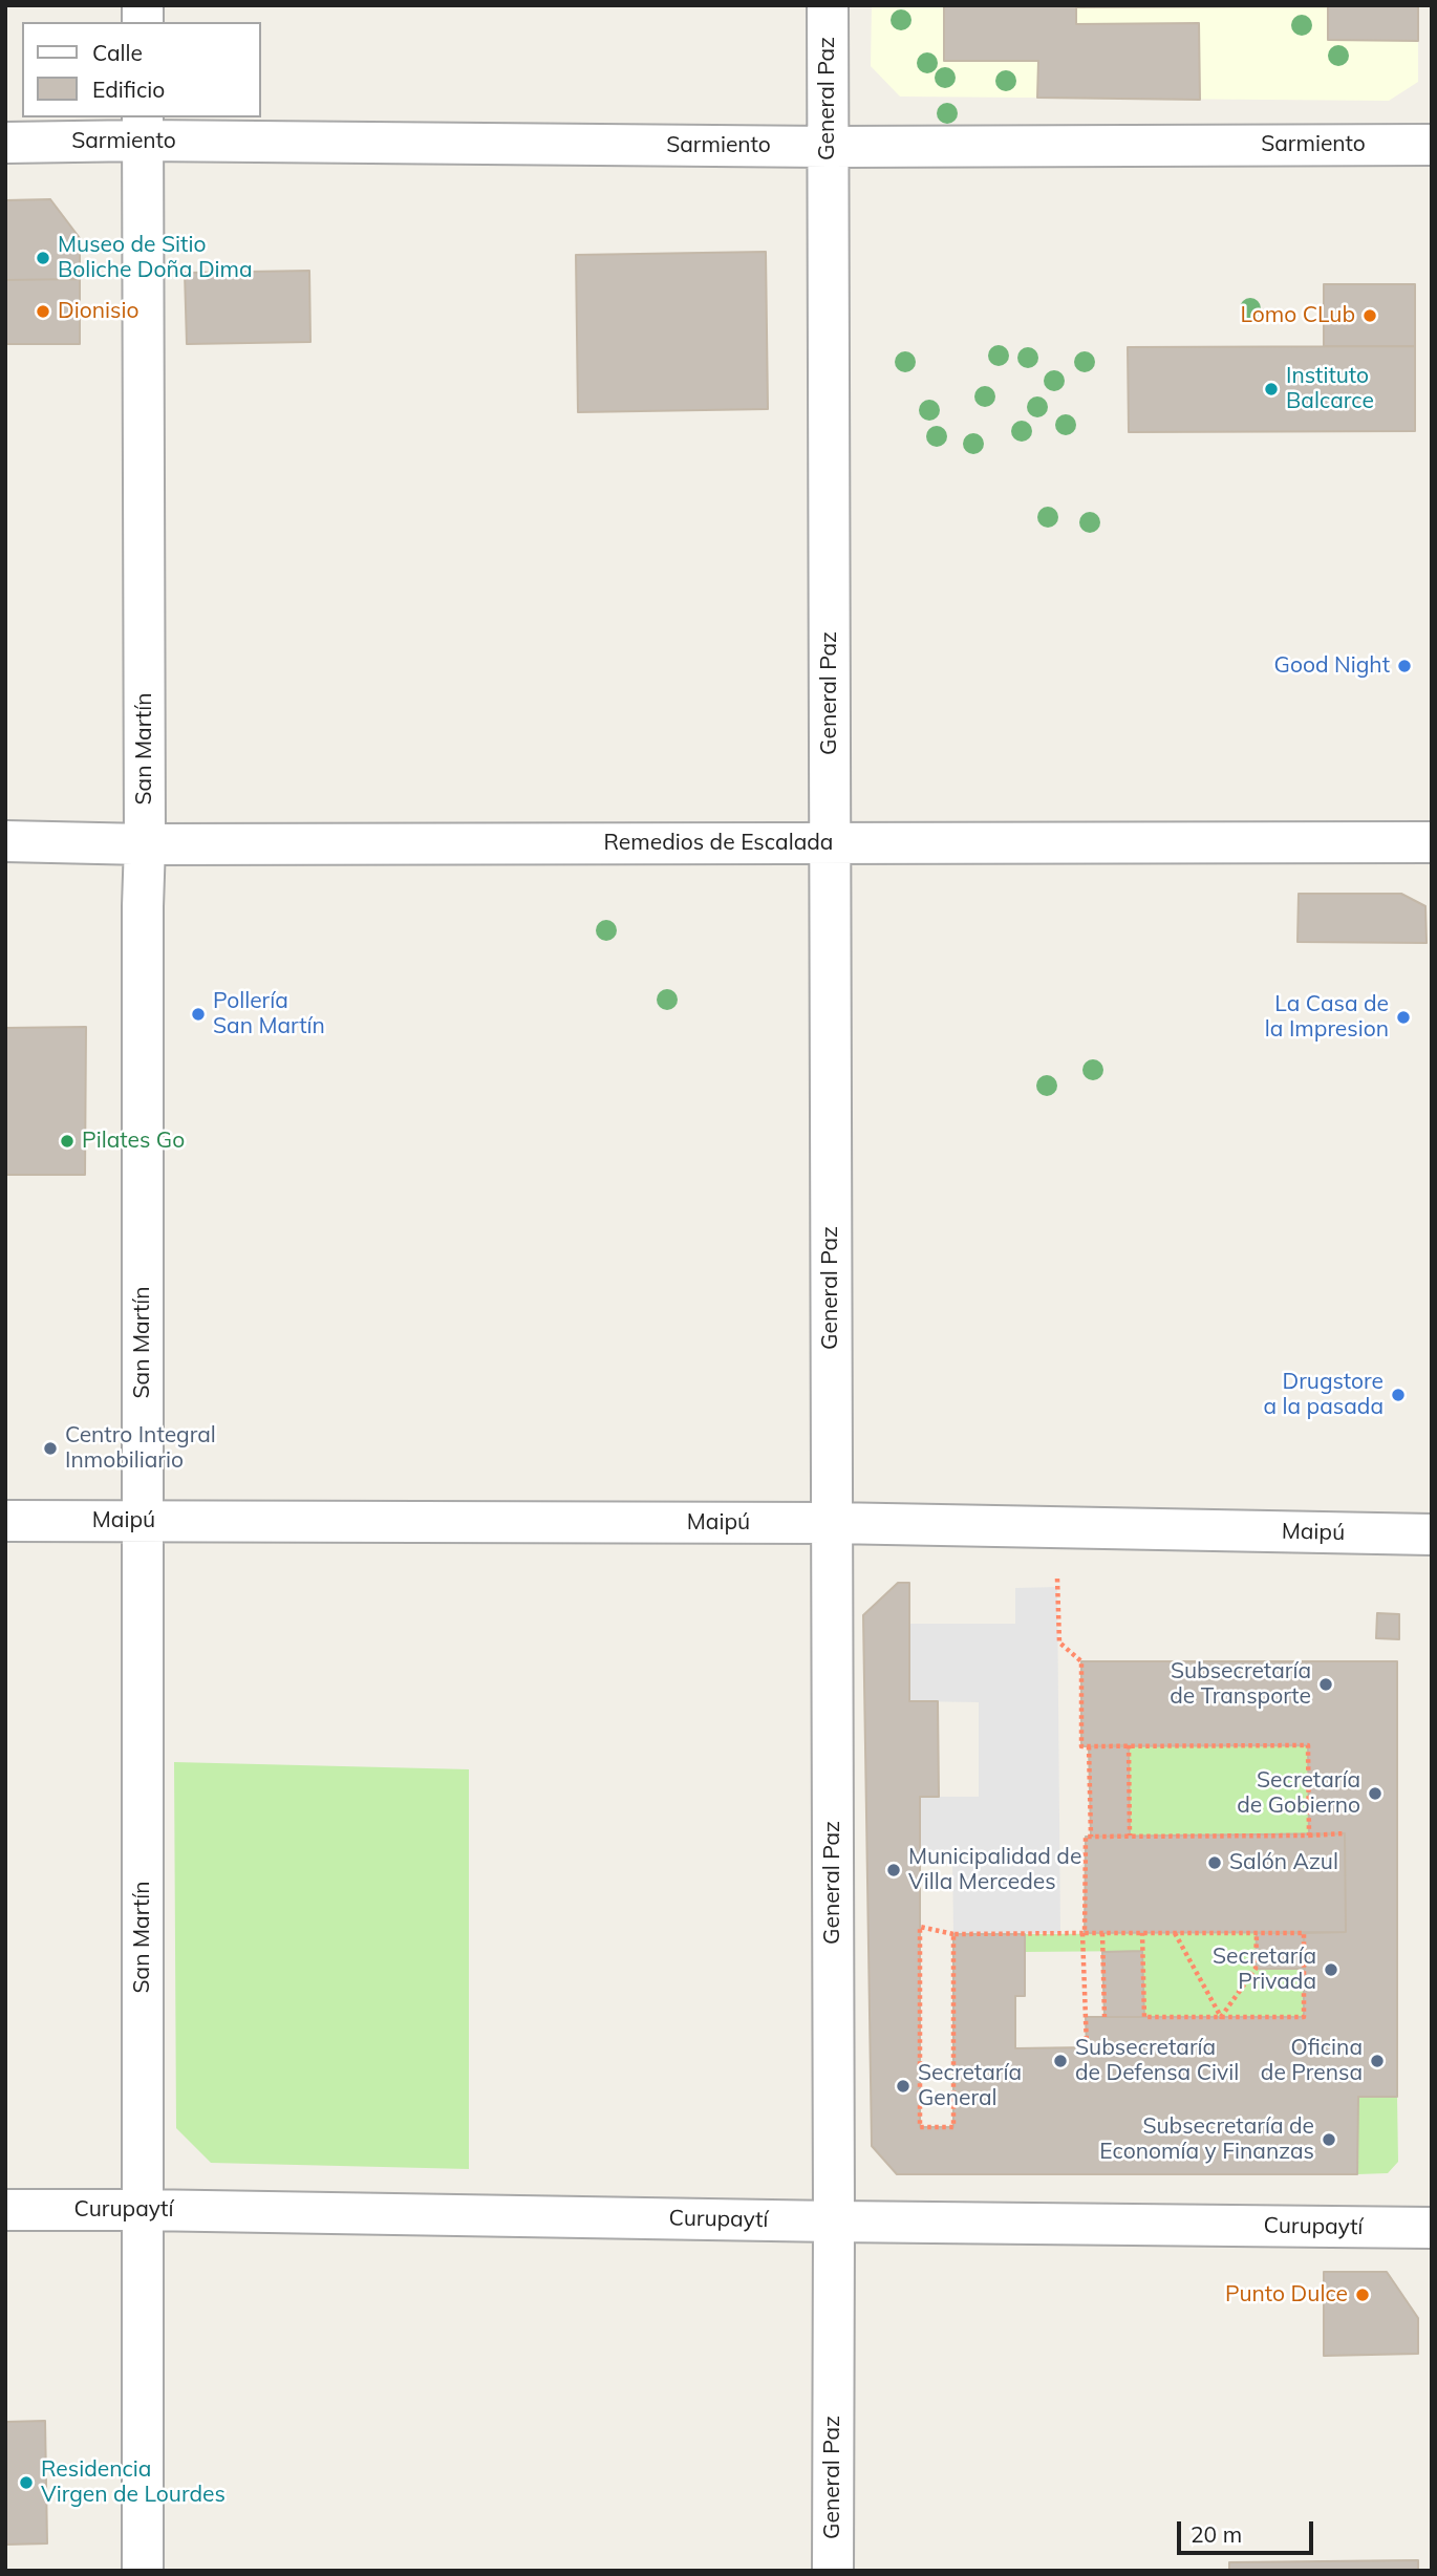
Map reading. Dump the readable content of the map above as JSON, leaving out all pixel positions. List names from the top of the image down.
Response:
{
  "streets": {
    "street": [
      "General Paz",
      "Sarmiento",
      "San Martín",
      "Remedios de Escalada",
      "Maipú",
      "Curupaytí"
    ]
  },
  "crossings": [
    ["General Paz", "Sarmiento"],
    ["General Paz", "Remedios de Escalada"],
    ["General Paz", "Maipú"],
    ["General Paz", "Curupaytí"],
    ["Sarmiento", "San Martín"],
    ["San Martín", "Remedios de Escalada"],
    ["San Martín", "Maipú"],
    ["San Martín", "Curupaytí"]
  ],
  "places": [
    "Museo de Sitio Boliche Doña Dima",
    "Dionisio",
    "Lomo CLub",
    "Instituto Balcarce",
    "Good Night",
    "Pollería San Martín",
    "La Casa de la Impresion",
    "Pilates Go",
    "Drugstore a la pasada",
    "Centro Integral Inmobiliario",
    "Subsecretaría de Transporte",
    "Secretaría de Gobierno",
    "Salón Azul",
    "Municipalidad de Villa Mercedes",
    "Secretaría Privada",
    "Subsecretaría de Defensa Civil",
    "Oficina de Prensa",
    "Secretaría General",
    "Subsecretaría de Economía y Finanzas",
    "Punto Dulce",
    "Residencia Virgen de Lourdes"
  ],
  "legend": ["Calle", "Edificio"],
  "scale_bar": "20 m"
}
